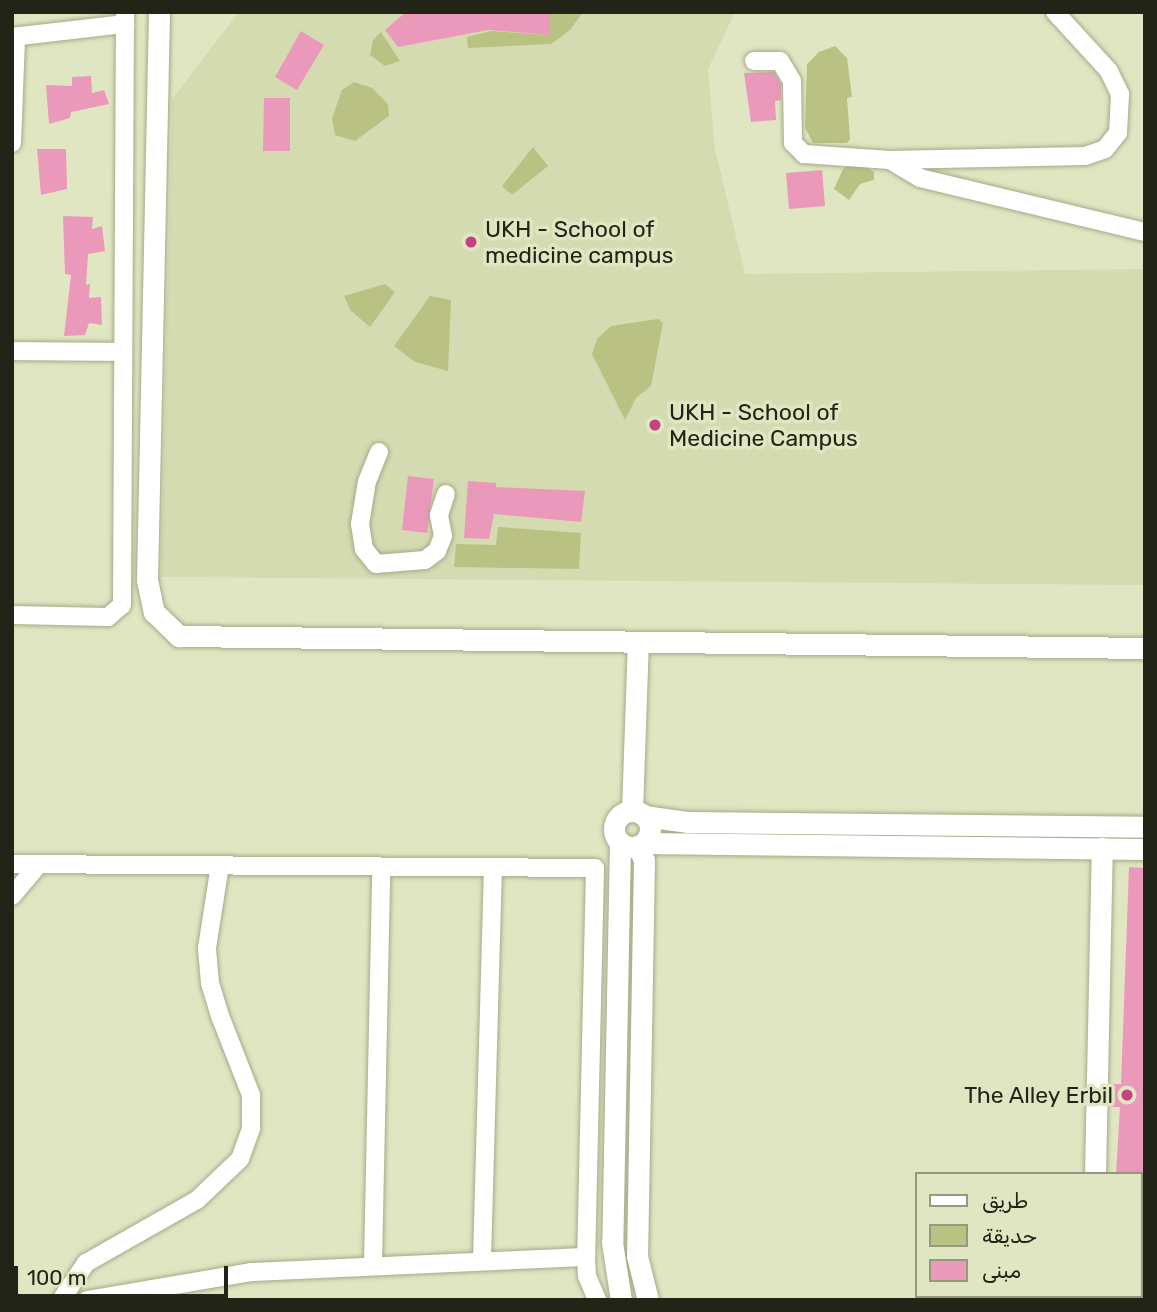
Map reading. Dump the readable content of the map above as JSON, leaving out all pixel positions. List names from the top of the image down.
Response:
{
  "places": ["UKH - School of medicine campus", "UKH - School of Medicine Campus", "The Alley Erbil"],
  "legend": ["طريق", "حديقة", "مبنى"],
  "scale_bar": "100 m"
}
